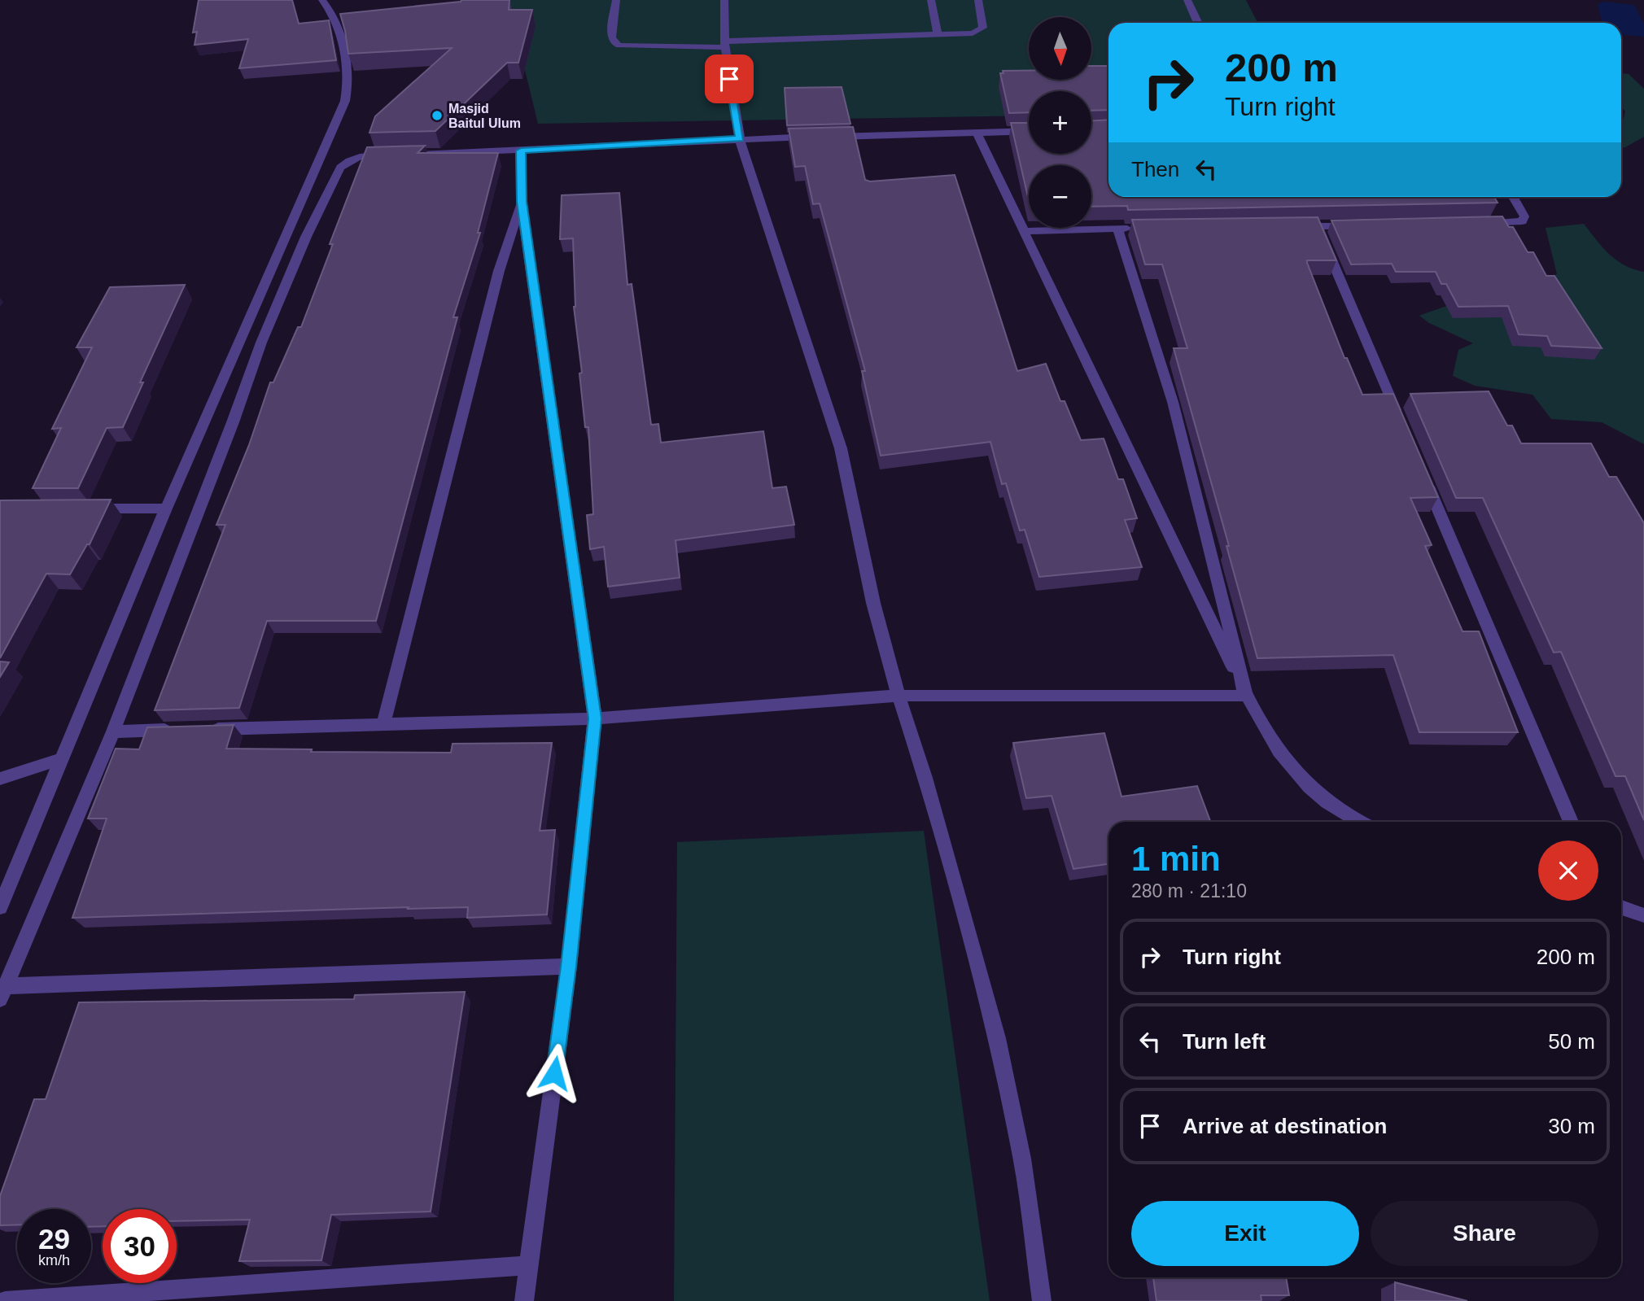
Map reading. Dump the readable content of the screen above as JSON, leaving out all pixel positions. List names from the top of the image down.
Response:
{
  "places": ["Masjid Baitul Ulum"],
  "north": "bottom",
  "page": {
    "map_buttons": ["+", "−"],
    "turn": ["200 m", "Turn right"],
    "then": "Then",
    "heading": ["1 min", "280 m · 21:10"],
    "list": [
      {
        "name": "Turn right",
        "value": "200 m"
      },
      {
        "name": "Turn left",
        "value": "50 m"
      },
      {
        "name": "Arrive at destination",
        "value": "30 m"
      }
    ],
    "buttons": ["Exit", "Share"],
    "speed": "29 km/h",
    "limit": "30"
  }
}
